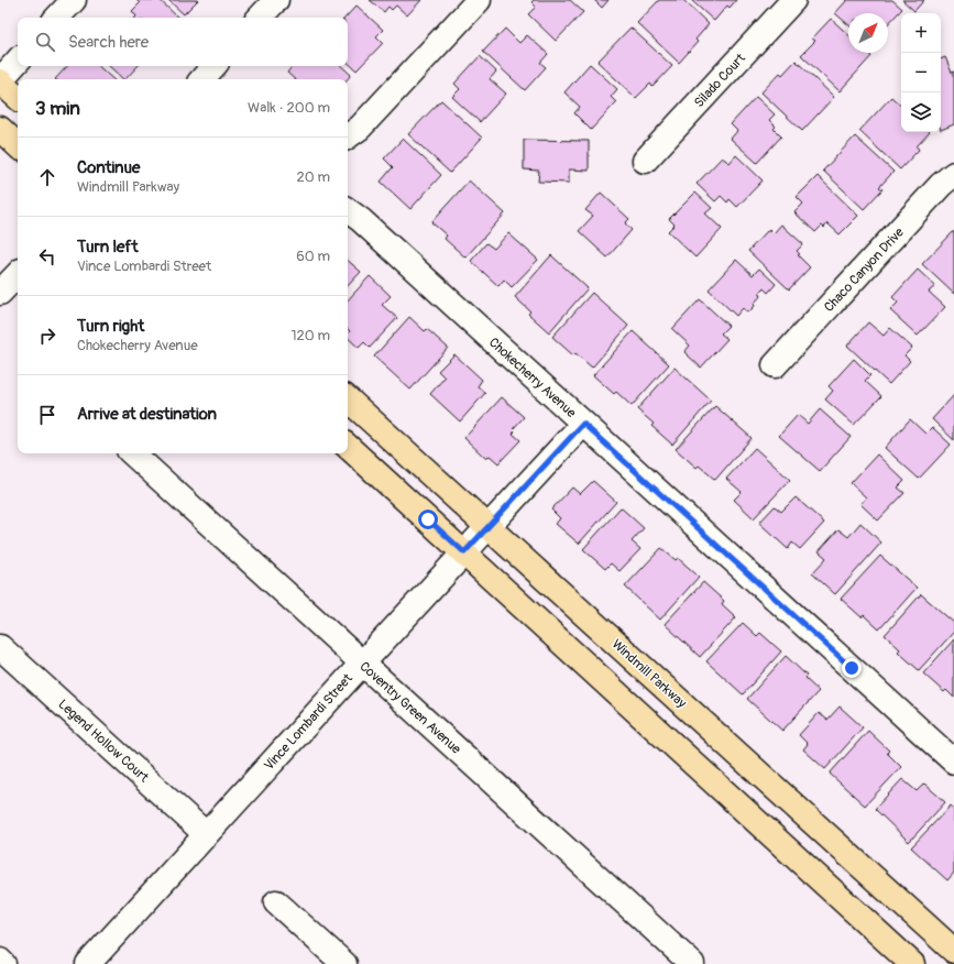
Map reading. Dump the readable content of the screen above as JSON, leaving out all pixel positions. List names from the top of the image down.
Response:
{
  "streets": {
    "main road": ["Windmill Parkway"],
    "street": [
      "Silado Court",
      "Chaco Canyon Drive",
      "Chokecherry Avenue",
      "Coventry Green Avenue",
      "Vince Lombardi Street",
      "Legend Hollow Court"
    ]
  },
  "crossings": [
    ["Chokecherry Avenue", "Vince Lombardi Street"],
    ["Windmill Parkway", "Vince Lombardi Street"],
    ["Coventry Green Avenue", "Vince Lombardi Street"],
    ["Vince Lombardi Street", "Legend Hollow Court"]
  ],
  "north": "top right",
  "page": {
    "map_buttons": ["+", "−"],
    "search": "Search here",
    "heading": ["3 min", "Walk · 200 m"],
    "list": [
      ["Continue", "Windmill Parkway", "20 m"],
      ["Turn left", "Vince Lombardi Street", "60 m"],
      ["Turn right", "Chokecherry Avenue", "120 m"],
      "Arrive at destination"
    ]
  }
}
